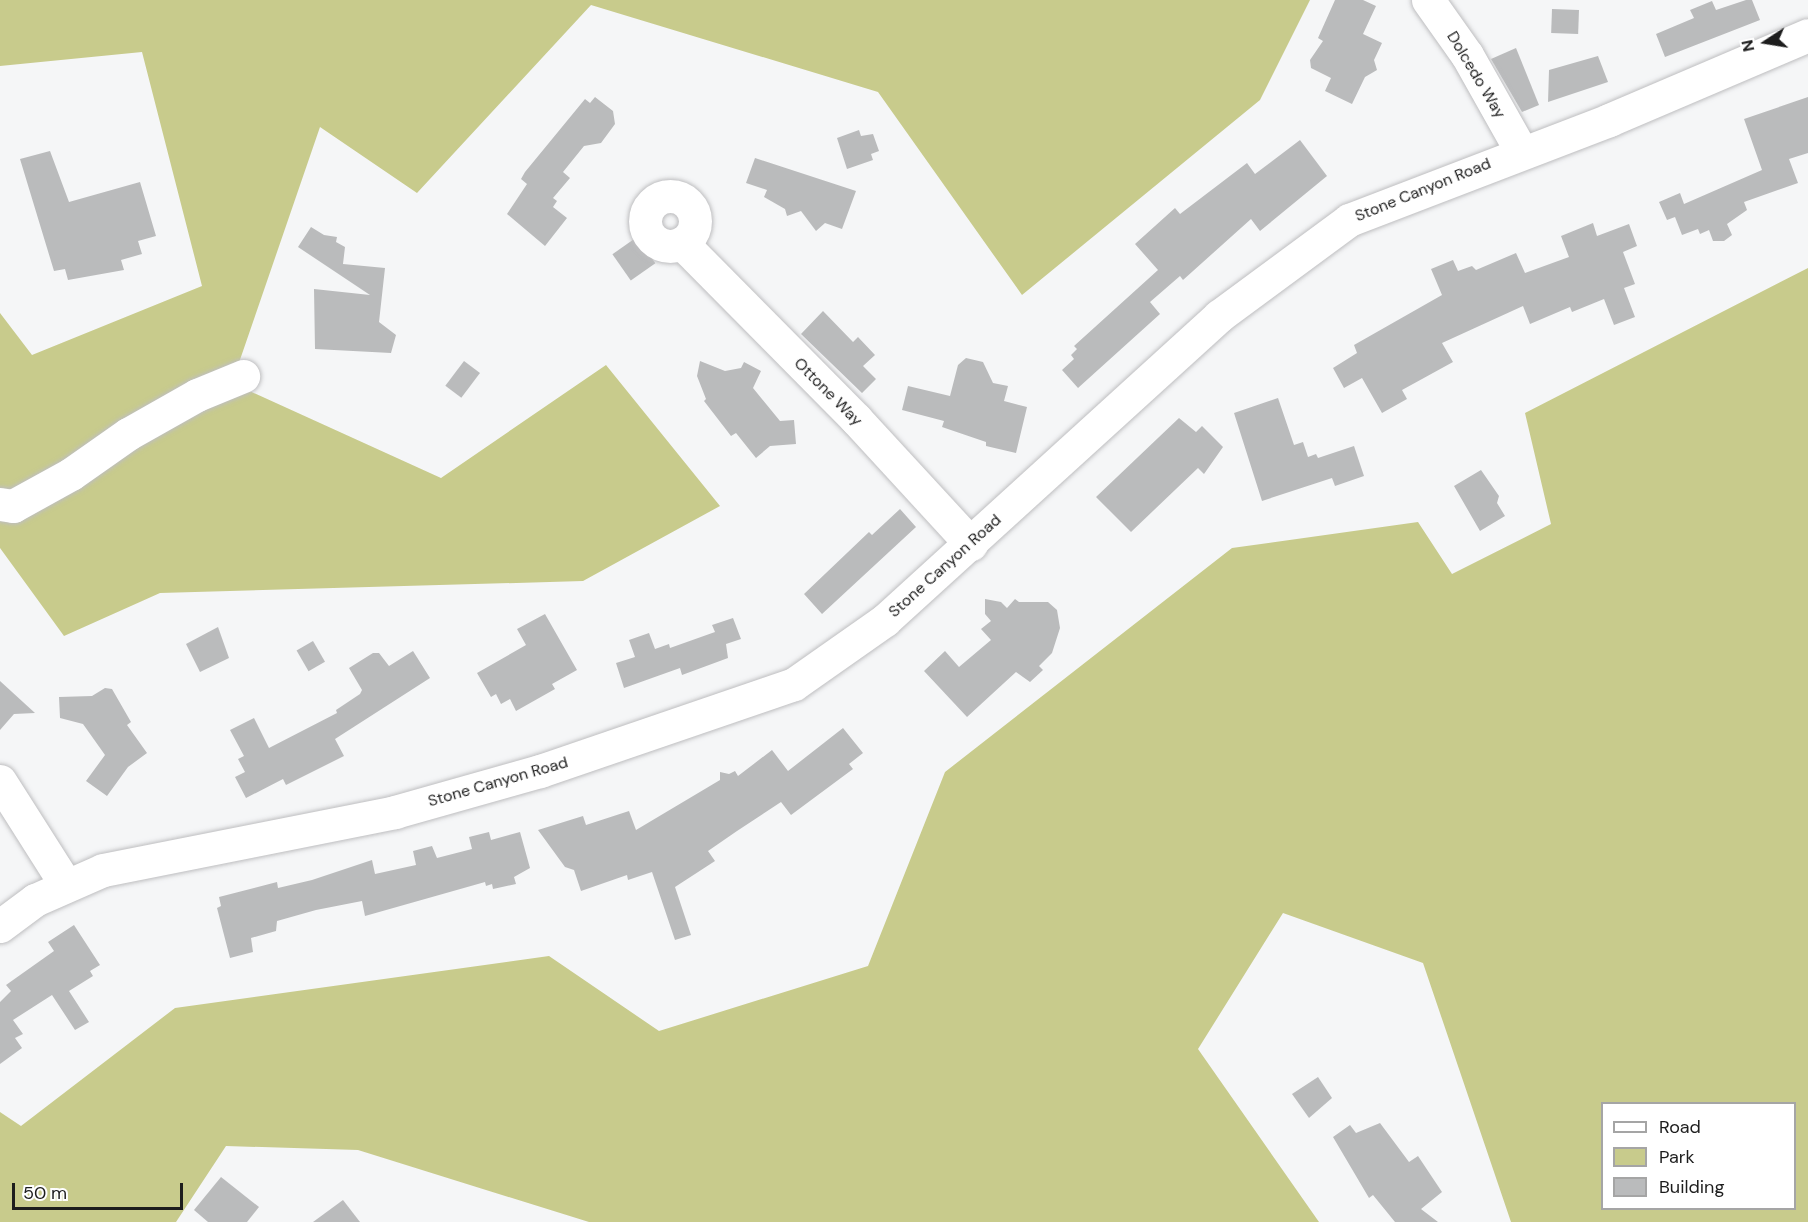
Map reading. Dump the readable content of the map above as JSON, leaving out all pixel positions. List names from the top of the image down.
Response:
{
  "streets": {
    "street": ["Dolcedo Way", "Stone Canyon Road", "Ottone Way"]
  },
  "crossings": [
    ["Dolcedo Way", "Stone Canyon Road"],
    ["Stone Canyon Road", "Ottone Way"]
  ],
  "legend": ["Road", "Park", "Building"],
  "scale_bar": "50 m",
  "north": "left"
}
